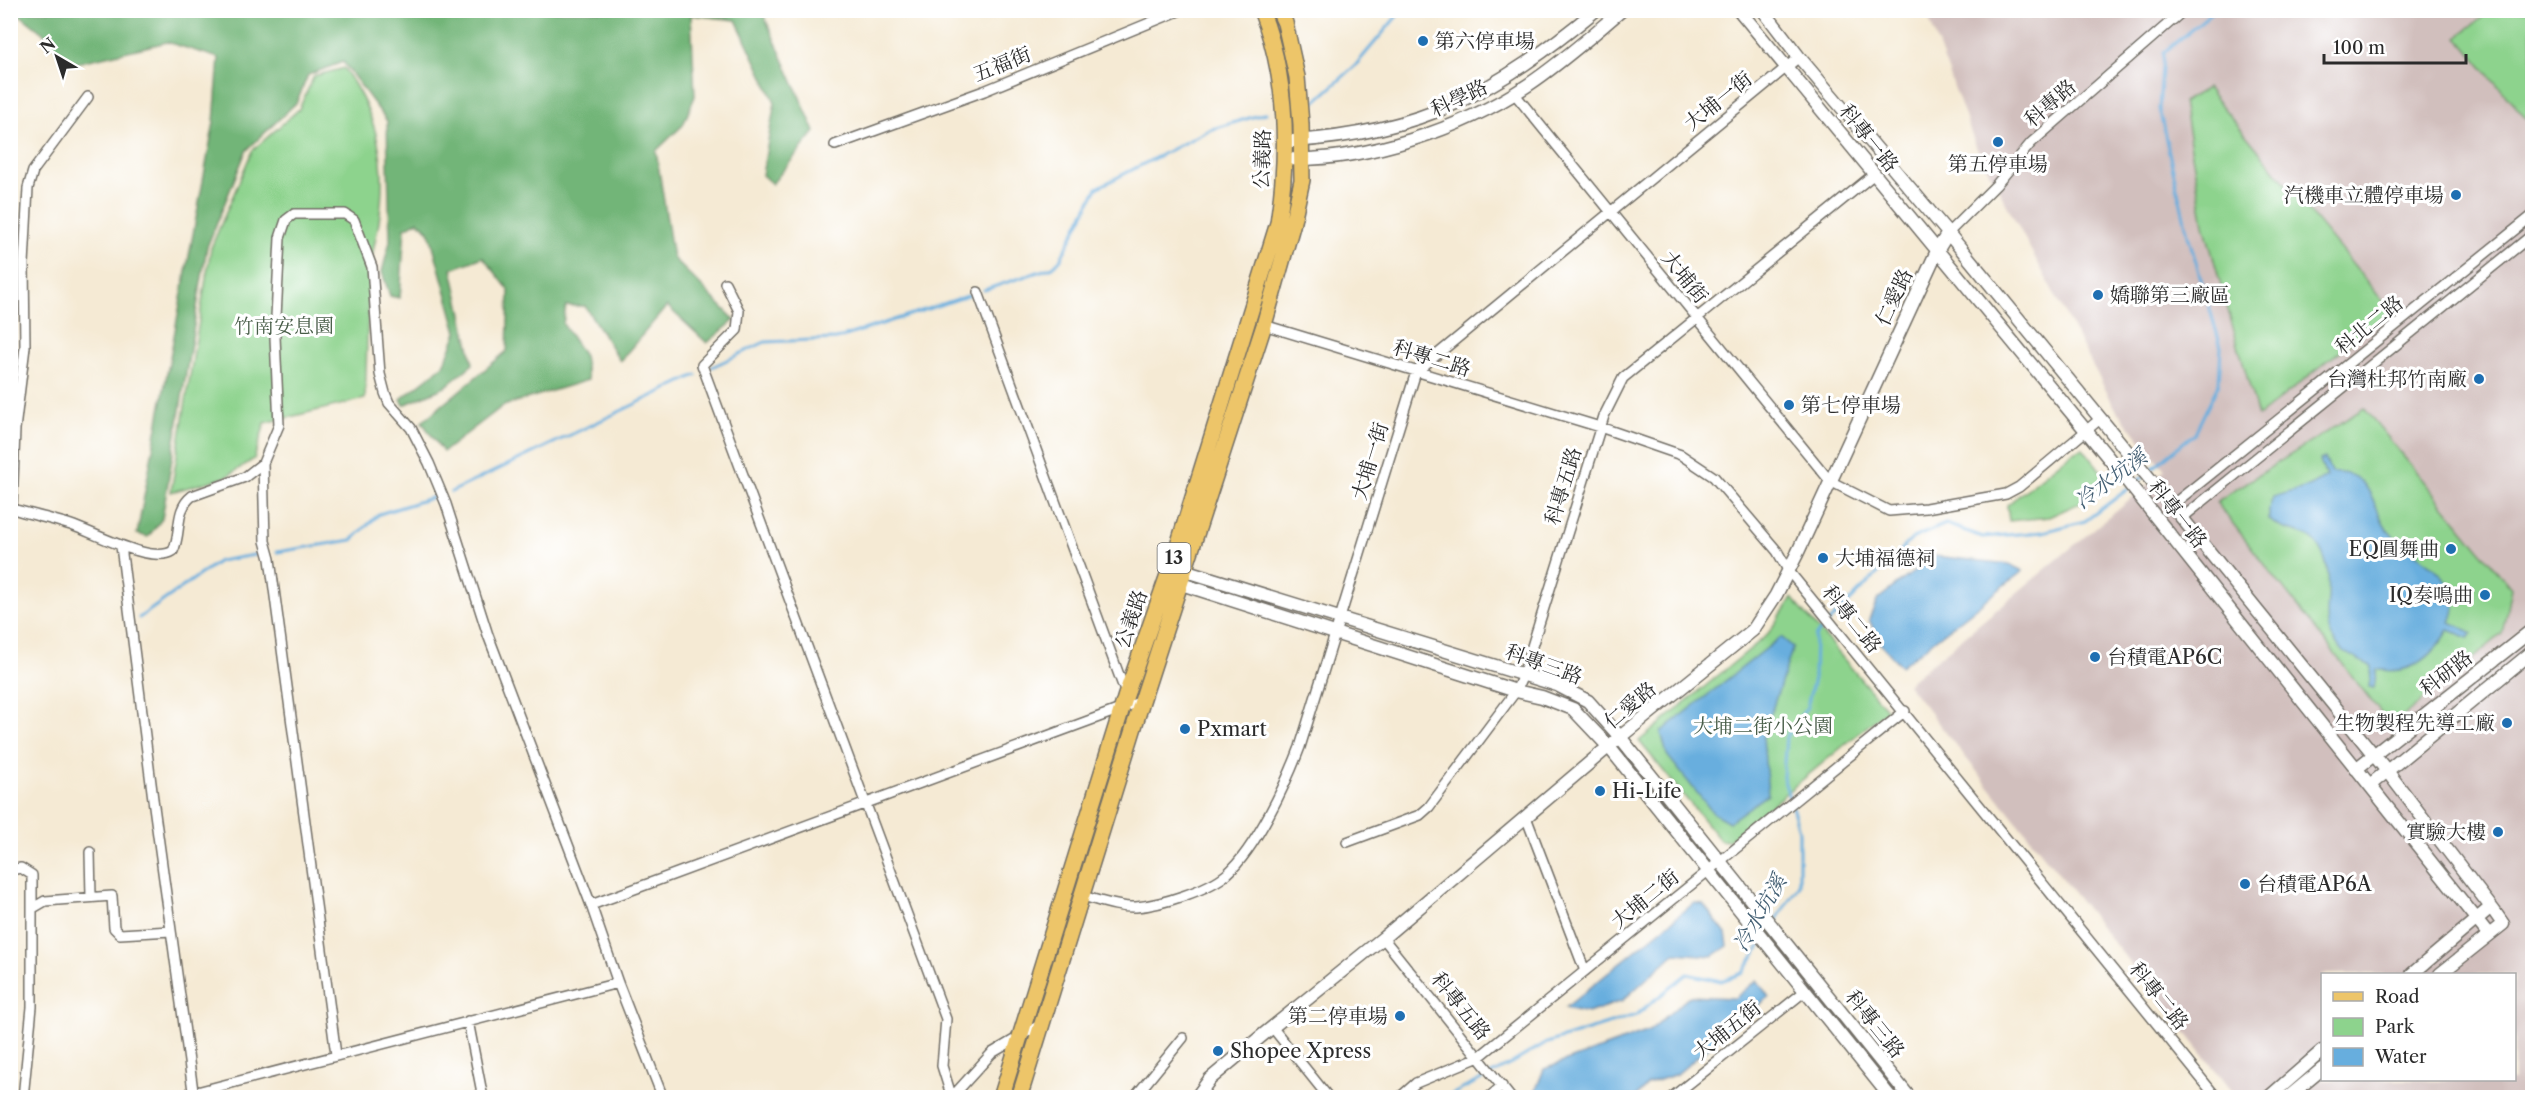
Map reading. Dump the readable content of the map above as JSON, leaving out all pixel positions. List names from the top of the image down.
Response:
{
  "streets": {
    "main road": ["公義路", "13"],
    "street": [
      "五福街",
      "科學路",
      "大埔一街",
      "科專路",
      "科專一路",
      "大埔街",
      "仁愛路",
      "科北二路",
      "科專二路",
      "科專五路",
      "科專三路",
      "科研路",
      "大埔二街",
      "大埔五街"
    ]
  },
  "crossings": [
    ["科學路", "公義路"],
    ["科學路", "大埔街"],
    ["大埔一街", "科專一路"],
    ["大埔一街", "公義路"],
    ["大埔一街", "大埔街"],
    ["大埔一街", "科專二路"],
    ["大埔一街", "科專三路"],
    ["科專路", "科專一路"],
    ["科專路", "仁愛路"],
    ["科專一路", "仁愛路"],
    ["科專一路", "科北二路"],
    ["科專一路", "科專五路"],
    ["科專一路", "科研路"],
    ["公義路", "科專二路"],
    ["公義路", "科專三路"],
    ["大埔街", "仁愛路"],
    ["大埔街", "科專五路"],
    ["仁愛路", "科專二路"],
    ["仁愛路", "科專五路"],
    ["仁愛路", "科專三路"],
    ["科專二路", "科專五路"],
    ["科專二路", "大埔二街"],
    ["科專五路", "科專三路"],
    ["科專五路", "大埔二街"],
    ["科專三路", "大埔二街"],
    ["科專三路", "大埔五街"]
  ],
  "water": ["冷水坑溪"],
  "parks": ["竹南安息園", "大埔二街小公園"],
  "places": [
    "第六停車場",
    "第五停車場",
    "汽機車立體停車場",
    "嬌聯第三廠區",
    "台灣杜邦竹南廠",
    "第七停車場",
    "EQ圓舞曲",
    "大埔福德祠",
    "IQ奏鳴曲",
    "台積電AP6C",
    "生物製程先導工廠",
    "Pxmart",
    "Hi-Life",
    "實驗大樓",
    "台積電AP6A",
    "第二停車場",
    "Shopee Xpress"
  ],
  "legend": ["Road", "Park", "Water"],
  "scale_bar": "100 m",
  "north": "top left"
}
